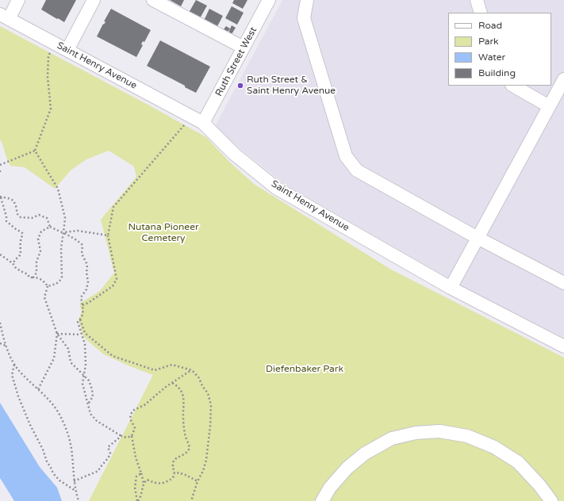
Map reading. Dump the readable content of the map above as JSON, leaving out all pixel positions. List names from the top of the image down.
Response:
{
  "streets": {
    "street": ["Ruth Street West", "Saint Henry Avenue"]
  },
  "crossings": [
    ["Ruth Street West", "Saint Henry Avenue"]
  ],
  "parks": ["Nutana Pioneer Cemetery", "Diefenbaker Park"],
  "places": ["Ruth Street & Saint Henry Avenue"],
  "legend": [
    "Road",
    "Park",
    "Water",
    "Building"
  ]
}
